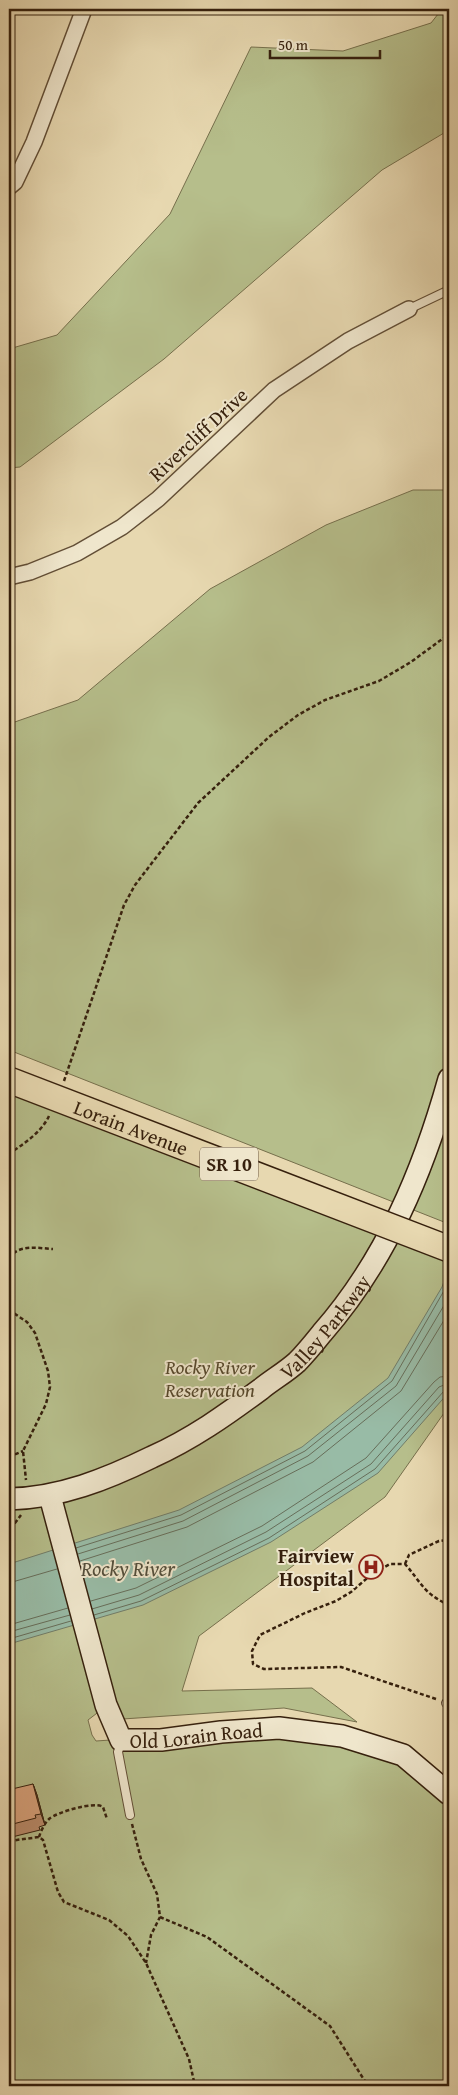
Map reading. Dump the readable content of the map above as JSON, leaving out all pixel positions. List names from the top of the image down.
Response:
{
  "streets": {
    "main road": ["Lorain Avenue", "SR 10"],
    "street": ["Rivercliff Drive", "Valley Parkway", "Old Lorain Road"]
  },
  "crossings": [
    ["Valley Parkway", "Old Lorain Road"]
  ],
  "water": ["Rocky River"],
  "parks": ["Rocky River Reservation"],
  "places": {
    "hospital": ["Fairview Hospital"]
  },
  "scale_bar": "50 m"
}
